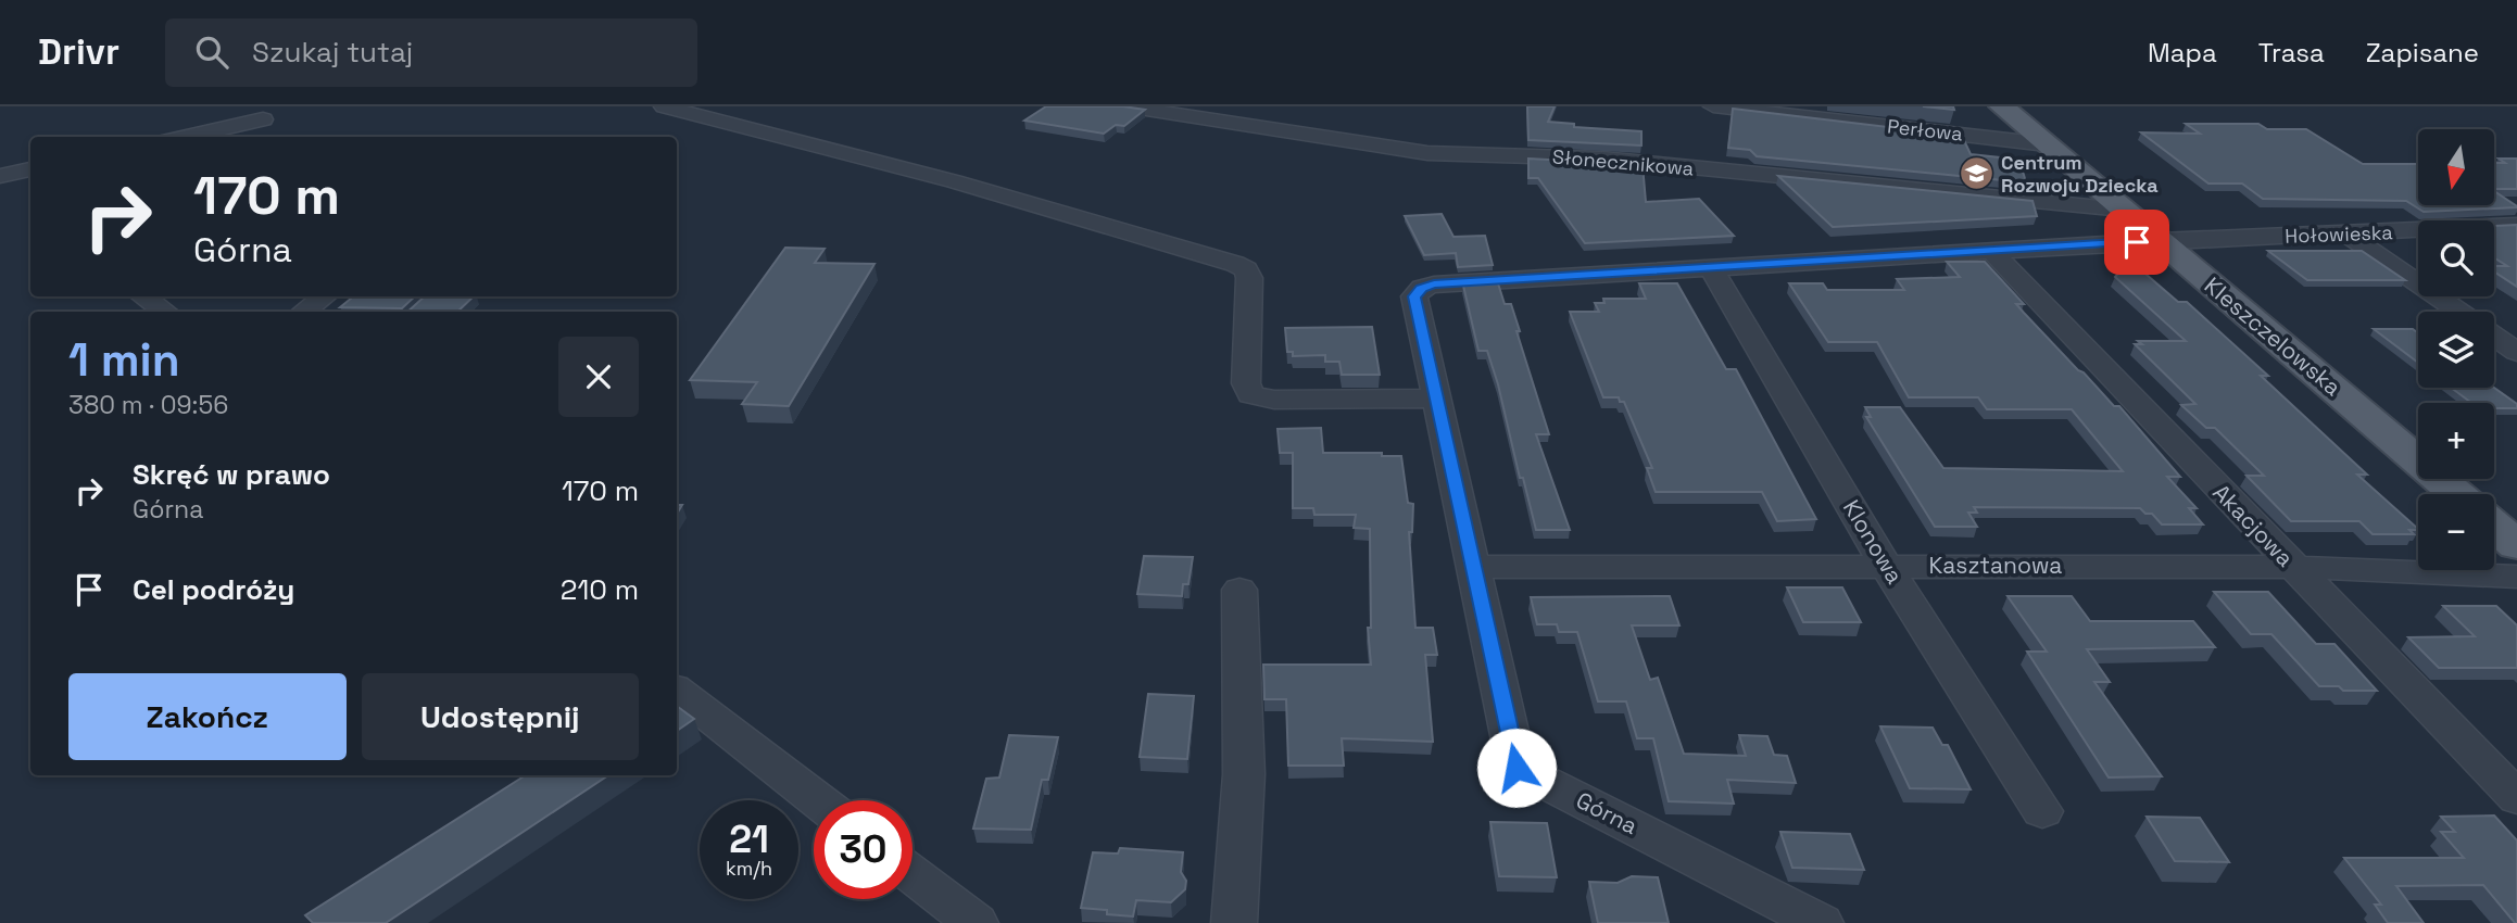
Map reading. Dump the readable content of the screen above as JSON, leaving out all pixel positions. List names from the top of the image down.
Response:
{
  "streets": {
    "main road": ["Kleszczelowska"],
    "street": [
      "Perłowa",
      "Słonecznikowa",
      "Hołowieska",
      "Akacjowa",
      "Klonowa",
      "Kasztanowa",
      "Górna"
    ]
  },
  "crossings": [
    ["Perłowa", "Kleszczelowska"],
    ["Słonecznikowa", "Kleszczelowska"],
    ["Hołowieska", "Kleszczelowska"],
    ["Hołowieska", "Górna"],
    ["Kleszczelowska", "Górna"],
    ["Akacjowa", "Kasztanowa"],
    ["Akacjowa", "Górna"],
    ["Klonowa", "Kasztanowa"],
    ["Klonowa", "Górna"],
    ["Kasztanowa", "Górna"]
  ],
  "places": {
    "school or university": ["Centrum Rozwoju Dziecka"]
  },
  "north": "bottom",
  "page": {
    "header": "Drivr",
    "search": "Szukaj tutaj",
    "nav": ["Mapa", "Trasa", "Zapisane"],
    "map_buttons": ["+", "−"],
    "turn": ["170 m", "Górna"],
    "heading": ["1 min", "380 m · 09:56"],
    "list": [
      {
        "name": "Skręć w prawo",
        "note": "Górna",
        "value": "170 m"
      },
      {
        "name": "Cel podróży",
        "value": "210 m"
      }
    ],
    "buttons": ["Zakończ", "Udostępnij"],
    "speed": "21 km/h",
    "limit": "30"
  }
}
